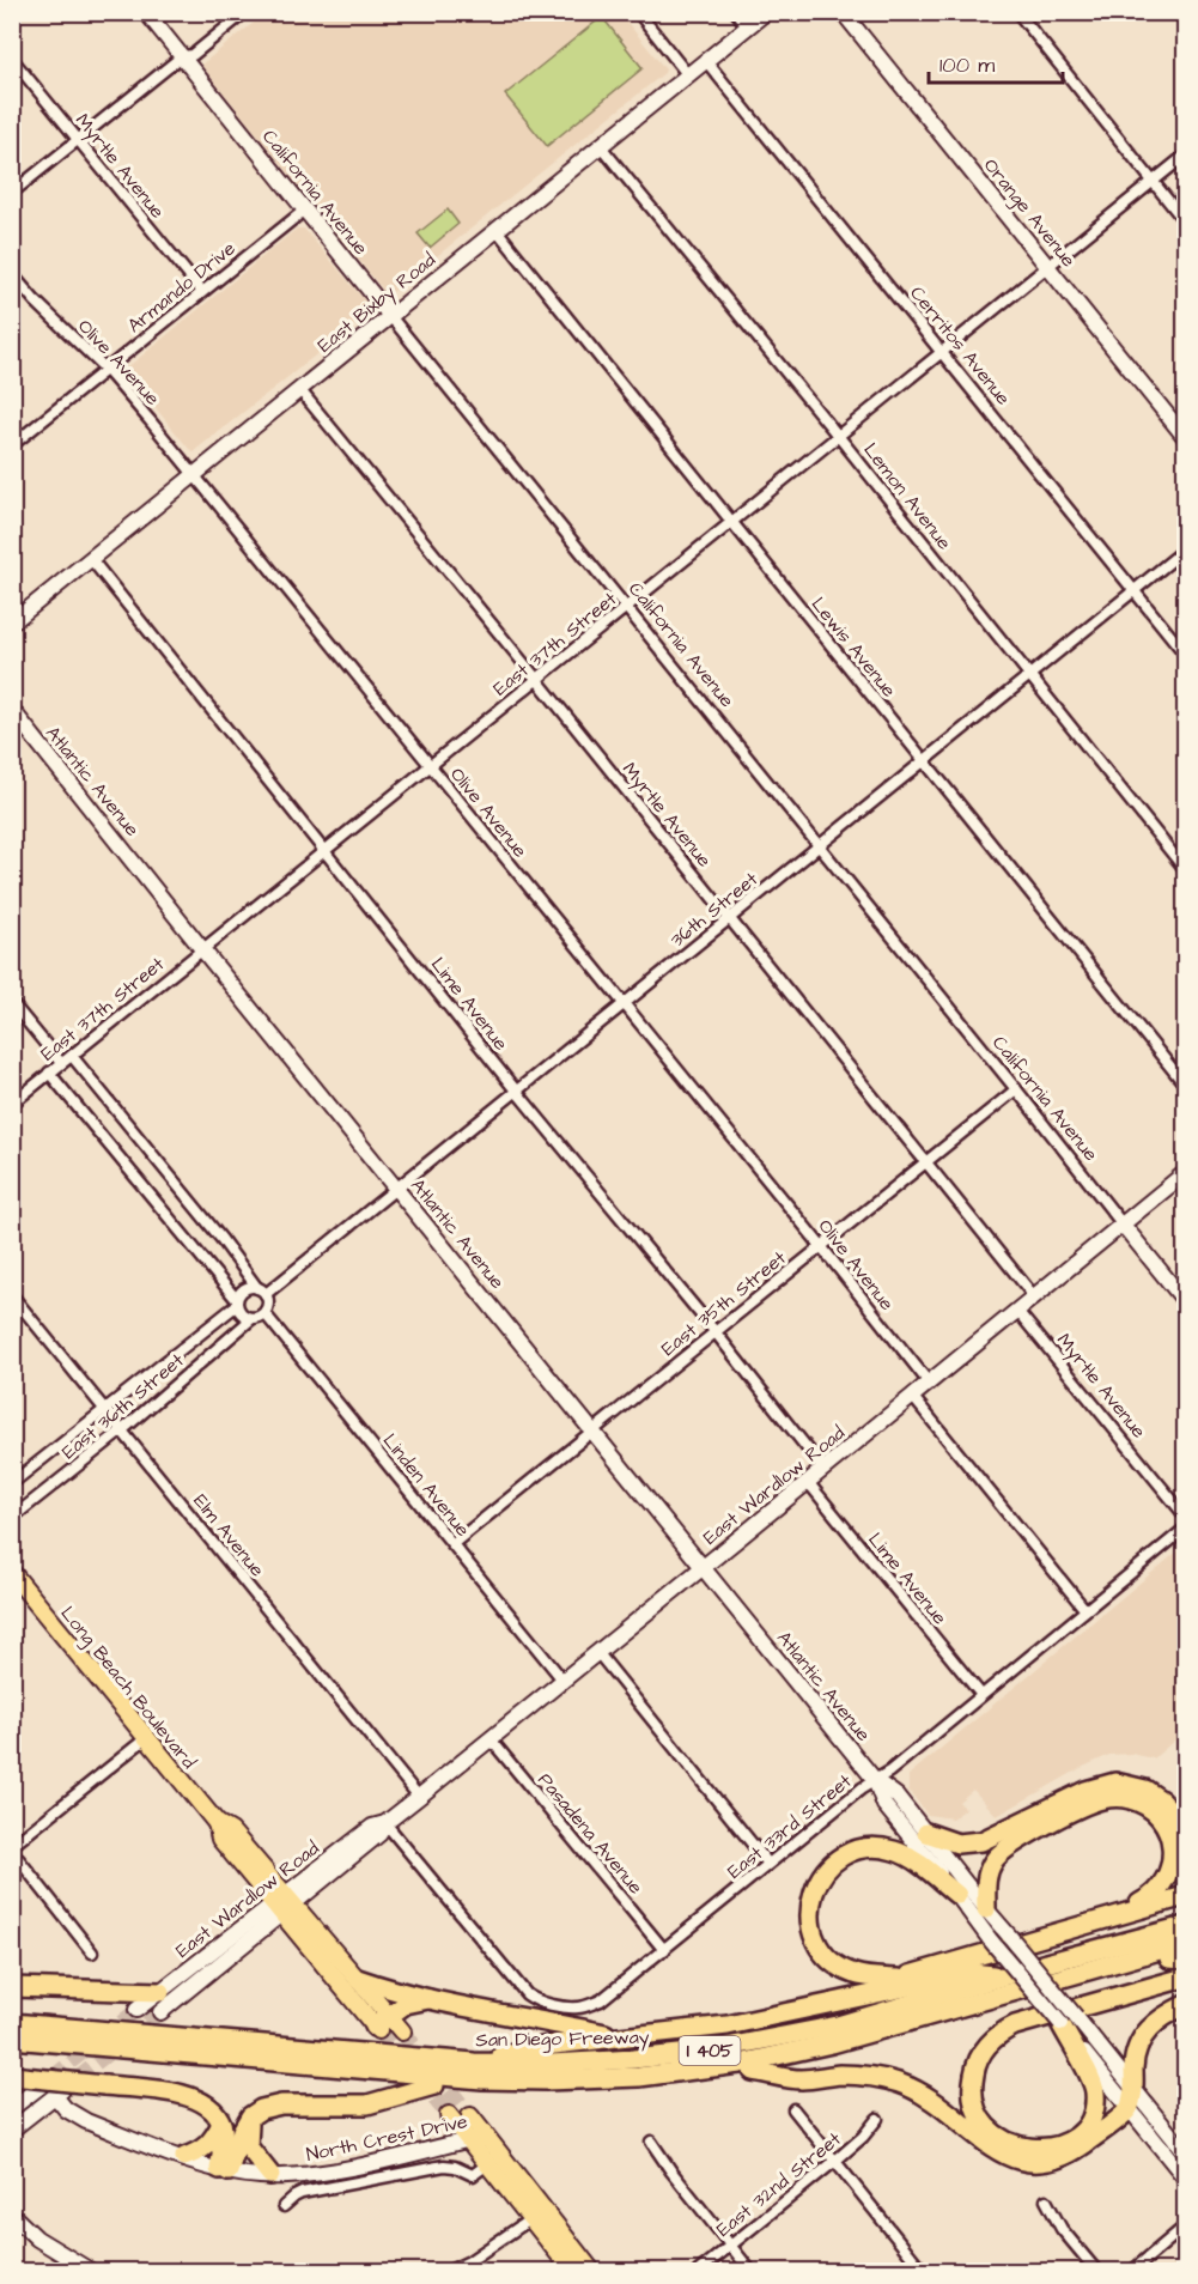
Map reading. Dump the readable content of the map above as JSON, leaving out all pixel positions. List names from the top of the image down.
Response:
{
  "streets": {
    "highway": ["San Diego Freeway", "I 405"],
    "main road": [
      "California Avenue",
      "Orange Avenue",
      "East Bixby Road",
      "Atlantic Avenue",
      "East Wardlow Road",
      "Long Beach Boulevard",
      "North Crest Drive"
    ],
    "street": [
      "Myrtle Avenue",
      "Armando Drive",
      "Cerritos Avenue",
      "Olive Avenue",
      "Lemon Avenue",
      "East 37th Street",
      "Lewis Avenue",
      "36th Street",
      "Lime Avenue",
      "East 35th Street",
      "East 36th Street",
      "Linden Avenue",
      "Elm Avenue",
      "East 33rd Street",
      "Pasadena Avenue",
      "East 32nd Street"
    ]
  },
  "crossings": [
    ["Myrtle Avenue", "Armando Drive"],
    ["Myrtle Avenue", "East Bixby Road"],
    ["Myrtle Avenue", "East 37th Street"],
    ["Myrtle Avenue", "36th Street"],
    ["Myrtle Avenue", "East 35th Street"],
    ["Myrtle Avenue", "East Wardlow Road"],
    ["California Avenue", "Armando Drive"],
    ["California Avenue", "East Bixby Road"],
    ["California Avenue", "East 37th Street"],
    ["California Avenue", "36th Street"],
    ["California Avenue", "East 35th Street"],
    ["California Avenue", "East Wardlow Road"],
    ["Orange Avenue", "East 37th Street"],
    ["Armando Drive", "Olive Avenue"],
    ["East Bixby Road", "Cerritos Avenue"],
    ["East Bixby Road", "Olive Avenue"],
    ["East Bixby Road", "Lemon Avenue"],
    ["East Bixby Road", "Lewis Avenue"],
    ["East Bixby Road", "Lime Avenue"],
    ["Cerritos Avenue", "East 37th Street"],
    ["Cerritos Avenue", "36th Street"],
    ["Olive Avenue", "East 37th Street"],
    ["Olive Avenue", "36th Street"],
    ["Olive Avenue", "East 35th Street"],
    ["Olive Avenue", "East Wardlow Road"],
    ["Lemon Avenue", "East 37th Street"],
    ["Lemon Avenue", "36th Street"],
    ["East 37th Street", "Lewis Avenue"],
    ["East 37th Street", "Atlantic Avenue"],
    ["East 37th Street", "Lime Avenue"],
    ["Lewis Avenue", "36th Street"],
    ["Atlantic Avenue", "36th Street"],
    ["Atlantic Avenue", "East 35th Street"],
    ["Atlantic Avenue", "East Wardlow Road"],
    ["Atlantic Avenue", "East 33rd Street"],
    ["36th Street", "Lime Avenue"],
    ["36th Street", "East 36th Street"],
    ["36th Street", "Linden Avenue"],
    ["Lime Avenue", "East 35th Street"],
    ["Lime Avenue", "East Wardlow Road"],
    ["Lime Avenue", "East 33rd Street"],
    ["East 35th Street", "Linden Avenue"],
    ["East 36th Street", "Linden Avenue"],
    ["East 36th Street", "Elm Avenue"],
    ["Linden Avenue", "East Wardlow Road"],
    ["East Wardlow Road", "Elm Avenue"],
    ["East Wardlow Road", "Long Beach Boulevard"],
    ["East Wardlow Road", "East 33rd Street"],
    ["East Wardlow Road", "Pasadena Avenue"],
    ["East 33rd Street", "Pasadena Avenue"]
  ],
  "scale_bar": "100 m"
}
